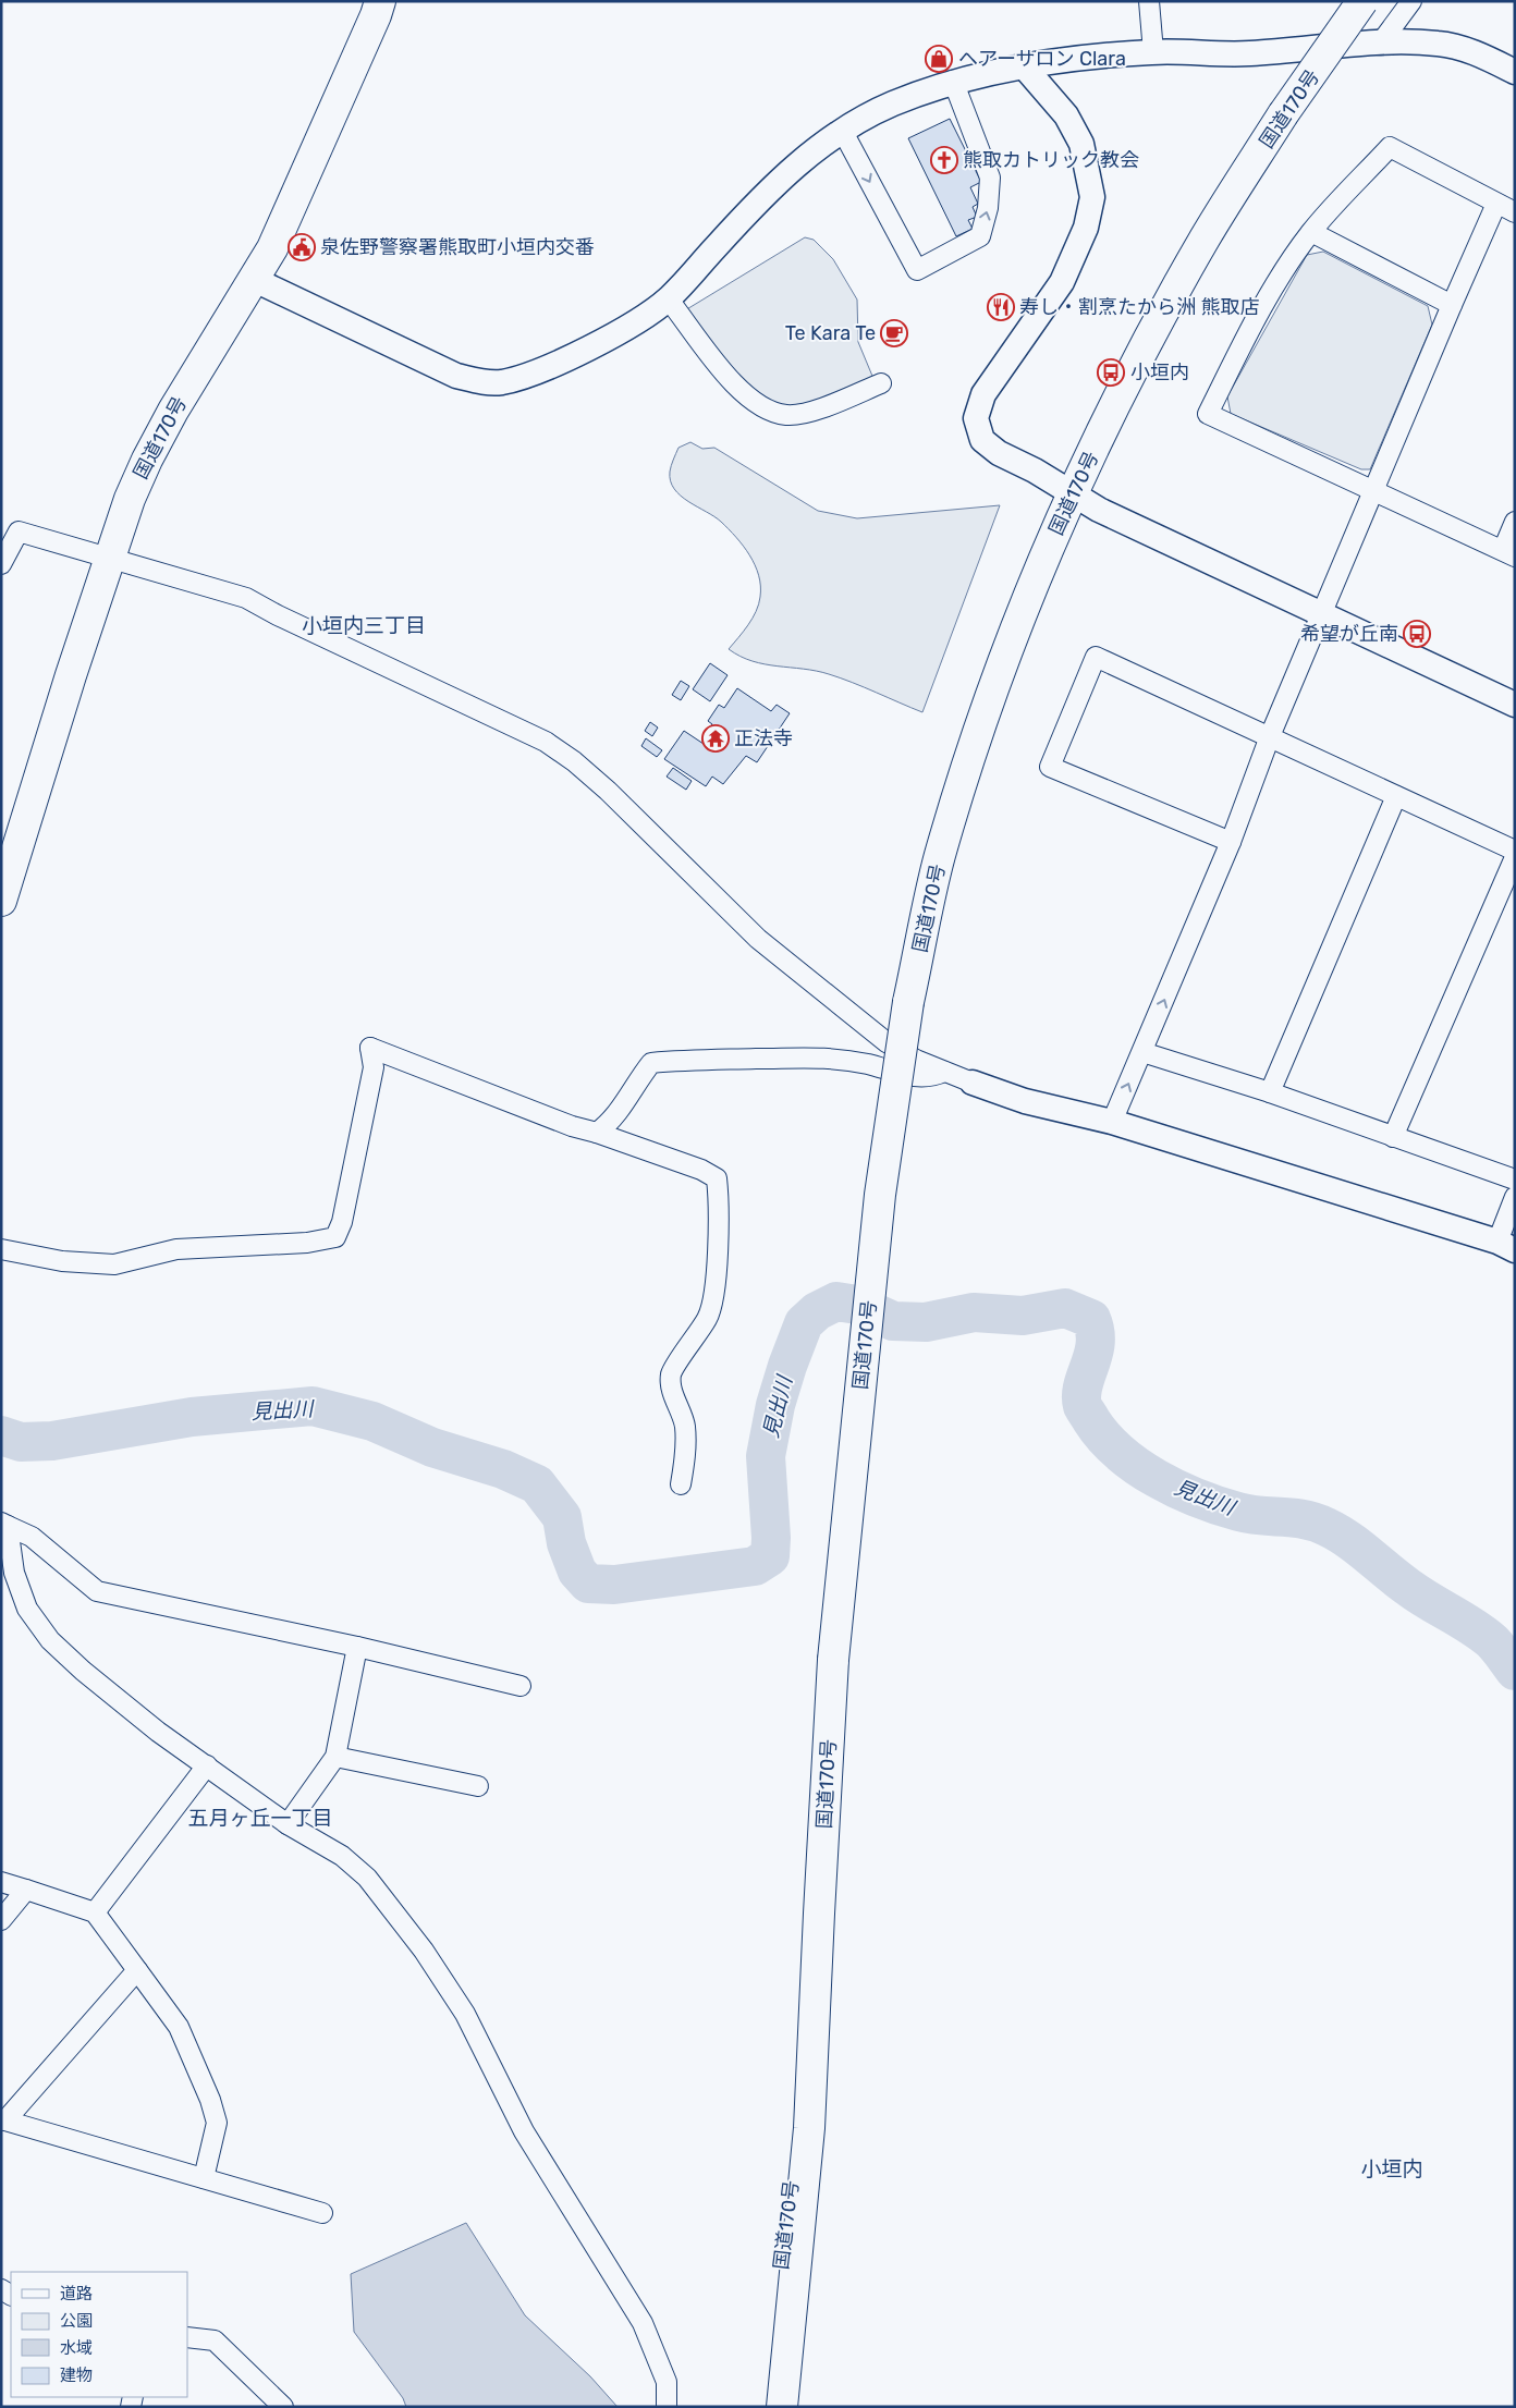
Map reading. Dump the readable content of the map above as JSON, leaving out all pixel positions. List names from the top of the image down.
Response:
{
  "streets": {
    "highway": ["国道170号"]
  },
  "districts": ["小垣内三丁目", "五月ヶ丘一丁目", "小垣内"],
  "water": ["見出川"],
  "places": {
    "shop": ["ヘアーサロン Clara"],
    "church": ["熊取カトリック教会"],
    "public building": ["泉佐野警察署熊取町小垣内交番"],
    "restaurant": ["寿し・割烹たから洲 熊取店"],
    "cafe": ["Te Kara Te"],
    "bus stop": ["小垣内", "希望が丘南"],
    "temple": ["正法寺"]
  },
  "legend": [
    "道路",
    "公園",
    "水域",
    "建物"
  ]
}
